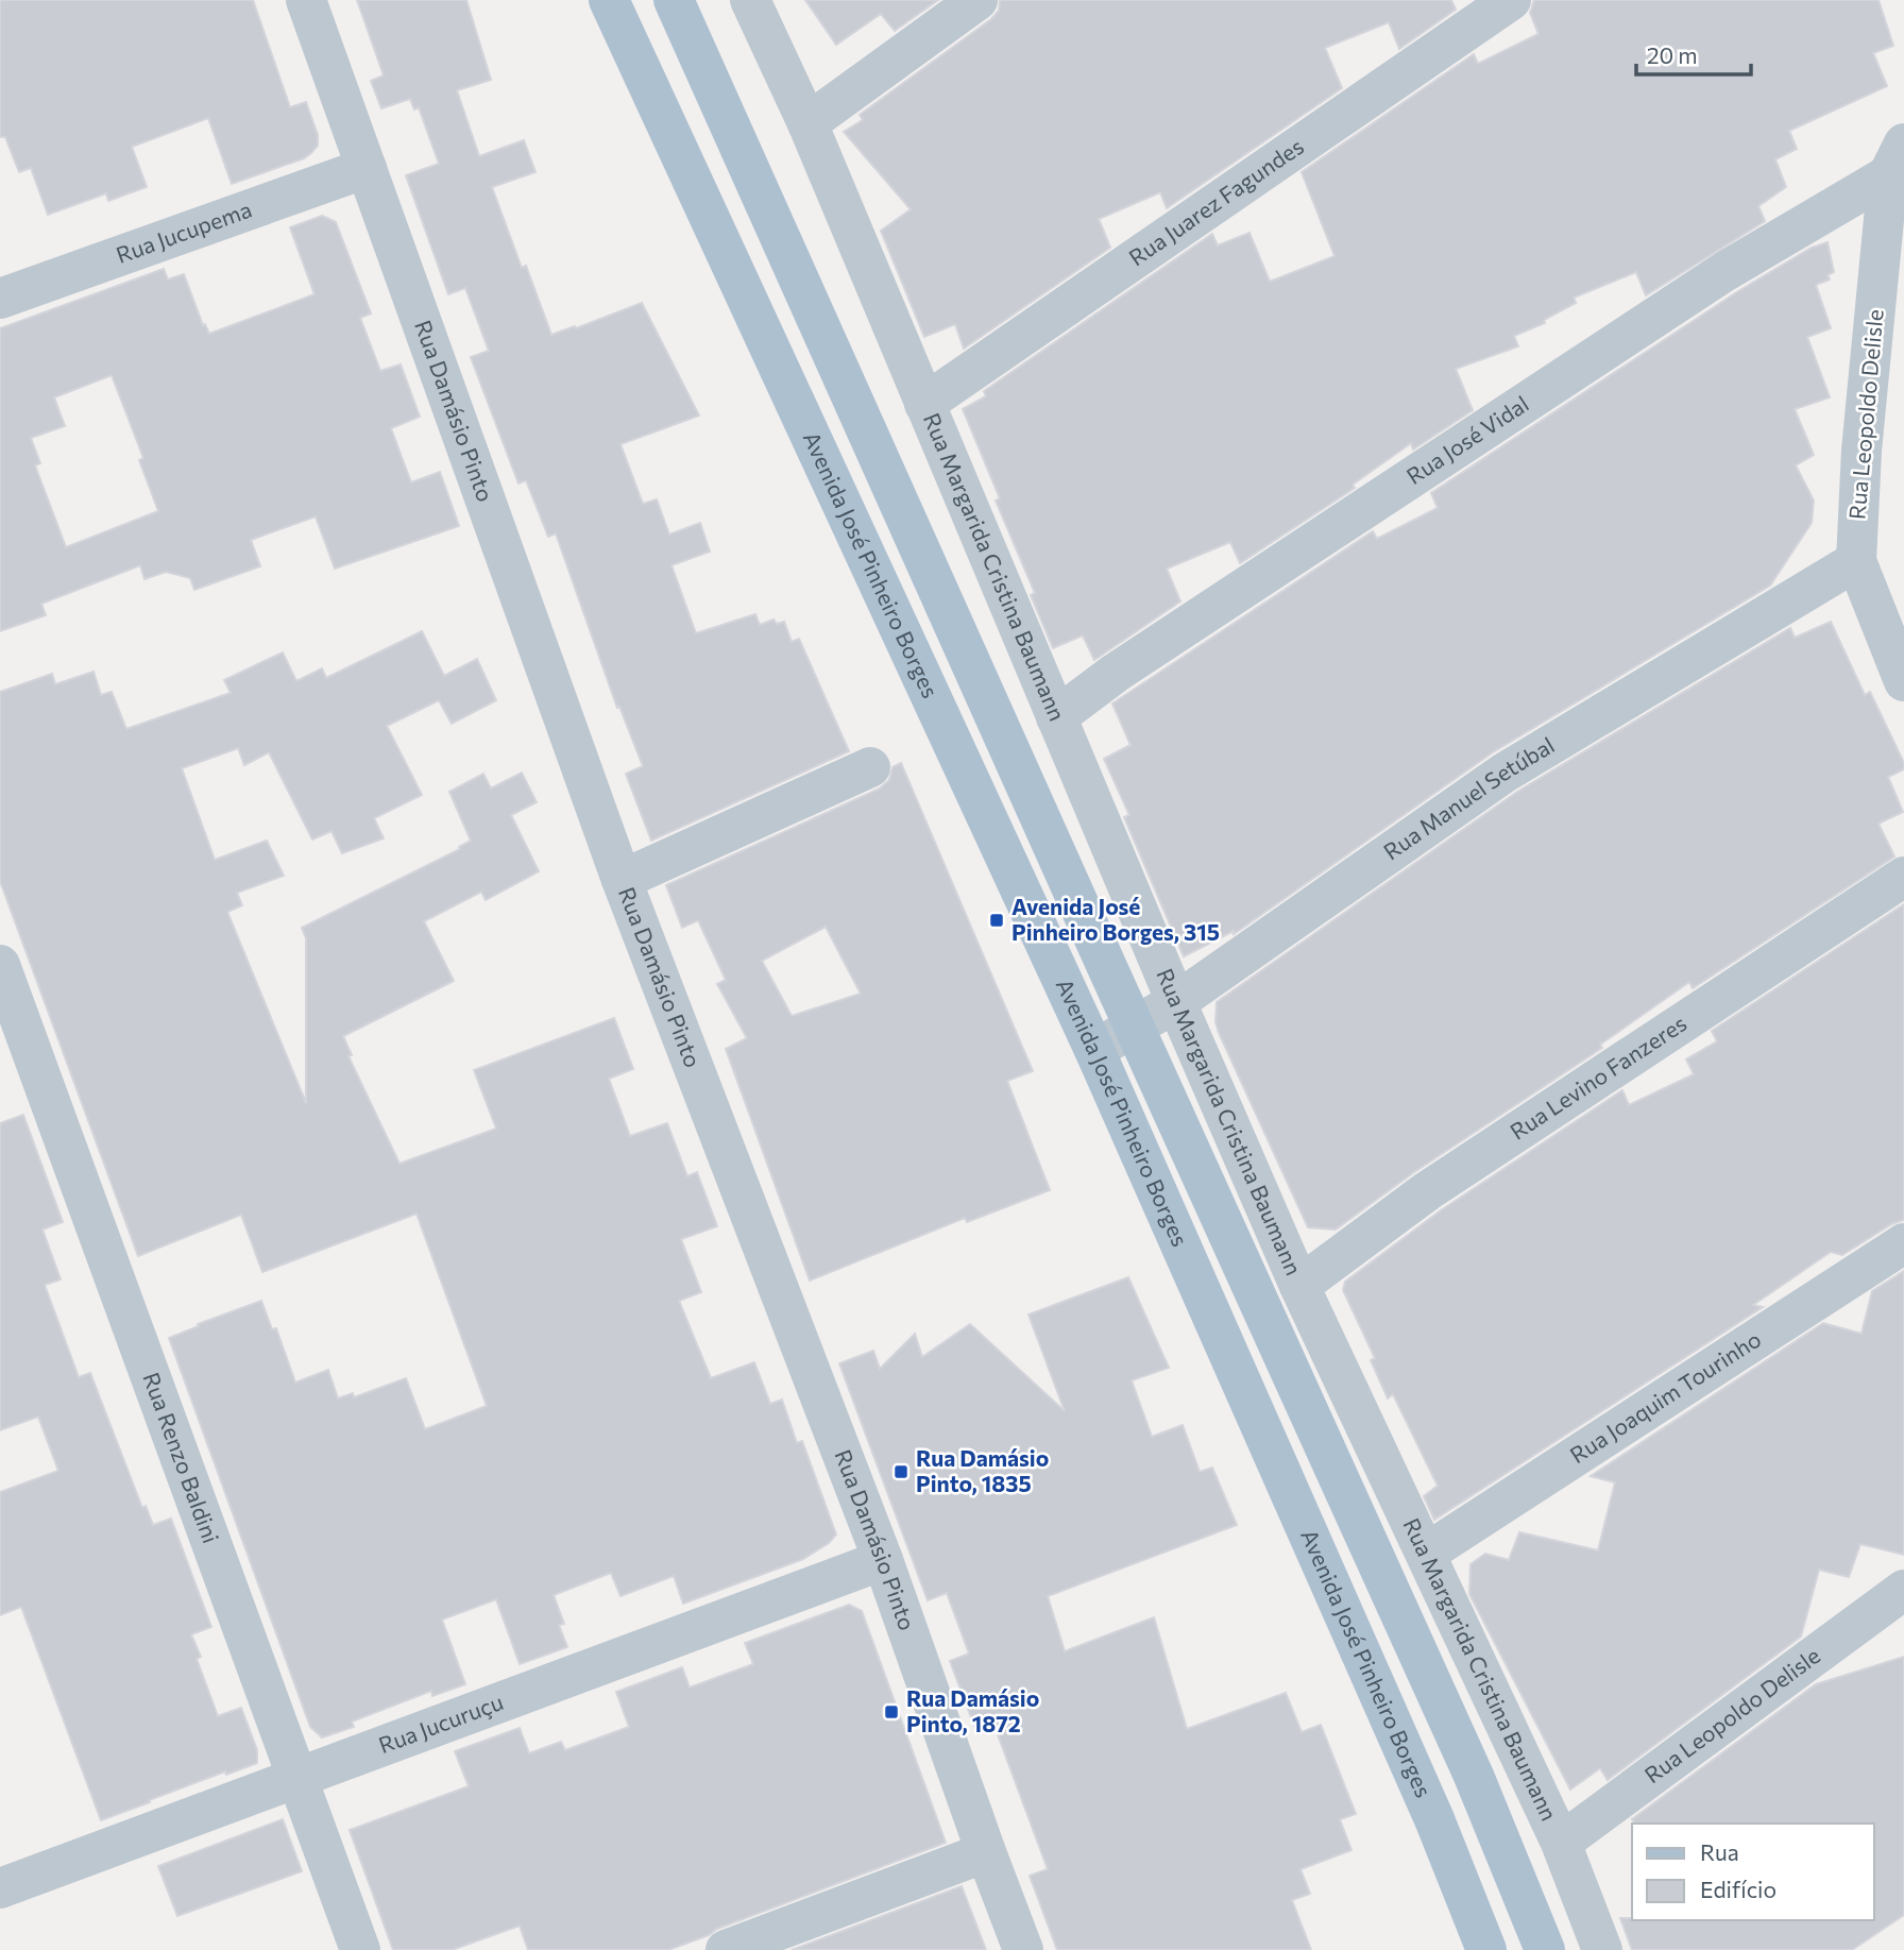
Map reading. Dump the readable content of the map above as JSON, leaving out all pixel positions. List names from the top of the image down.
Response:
{
  "streets": {
    "main road": ["Avenida José Pinheiro Borges"],
    "street": [
      "Rua Juarez Fagundes",
      "Rua Jucupema",
      "Rua Damásio Pinto",
      "Rua Leopoldo Delisle",
      "Rua José Vidal",
      "Rua Margarida Cristina Baumann",
      "Rua Manuel Setúbal",
      "Rua Levino Fanzeres",
      "Rua Joaquim Tourinho",
      "Rua Renzo Baldini",
      "Rua Jucuruçu"
    ]
  },
  "crossings": [
    ["Rua Juarez Fagundes", "Rua Margarida Cristina Baumann"],
    ["Rua Jucupema", "Rua Damásio Pinto"],
    ["Rua Damásio Pinto", "Rua Jucuruçu"],
    ["Rua Leopoldo Delisle", "Rua José Vidal"],
    ["Rua Leopoldo Delisle", "Rua Margarida Cristina Baumann"],
    ["Rua Leopoldo Delisle", "Rua Manuel Setúbal"],
    ["Rua José Vidal", "Rua Margarida Cristina Baumann"],
    ["Avenida José Pinheiro Borges", "Rua Manuel Setúbal"],
    ["Rua Margarida Cristina Baumann", "Rua Manuel Setúbal"],
    ["Rua Margarida Cristina Baumann", "Rua Levino Fanzeres"],
    ["Rua Margarida Cristina Baumann", "Rua Joaquim Tourinho"],
    ["Rua Renzo Baldini", "Rua Jucuruçu"]
  ],
  "places": {
    "transit": ["Avenida José Pinheiro Borges, 315", "Rua Damásio Pinto, 1835", "Rua Damásio Pinto, 1872"]
  },
  "legend": ["Rua", "Edifício"],
  "scale_bar": "20 m"
}
